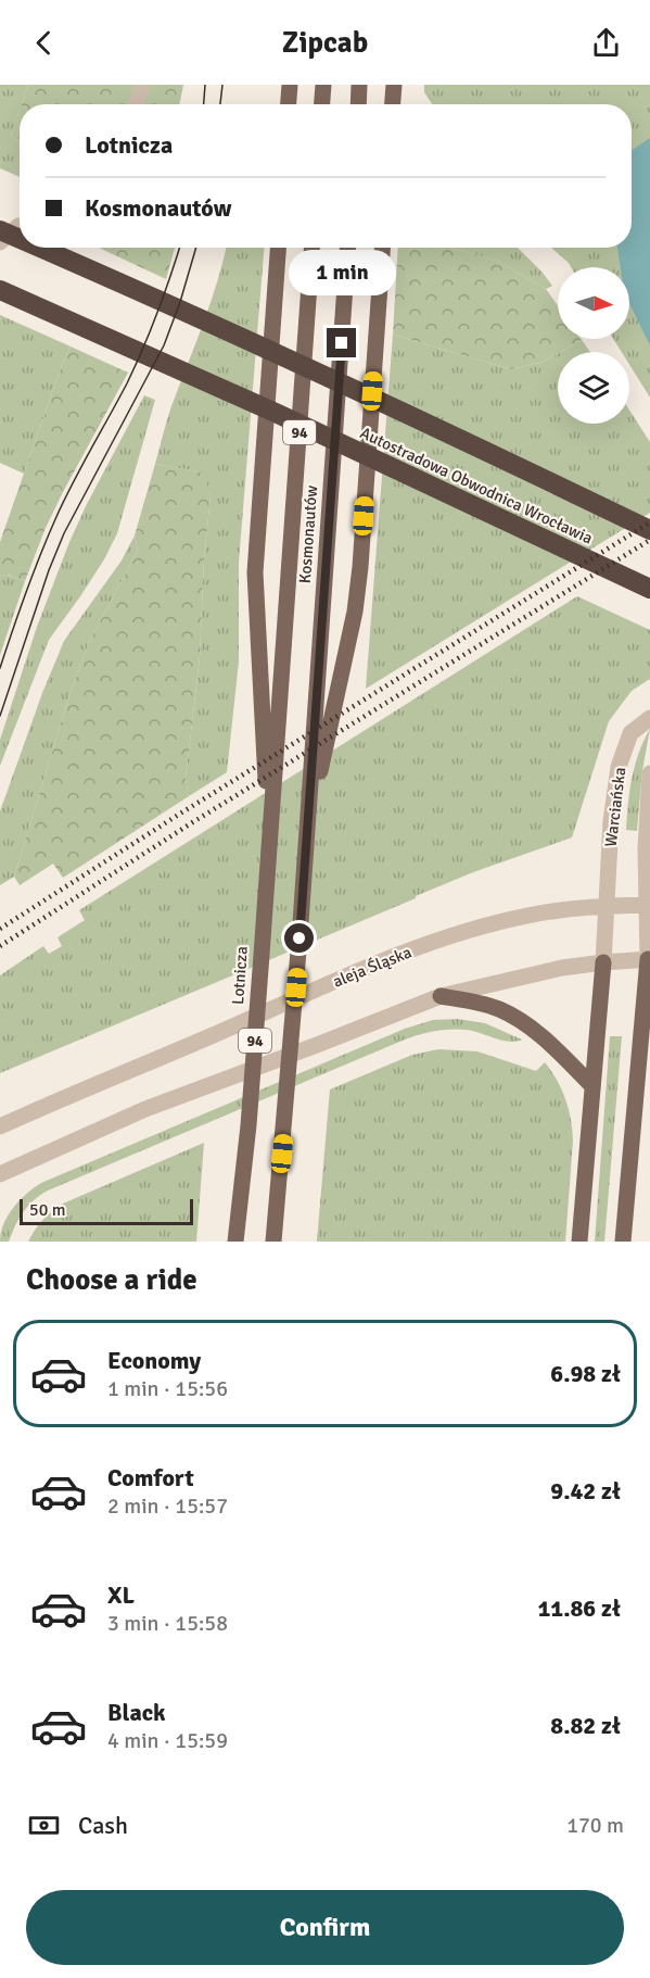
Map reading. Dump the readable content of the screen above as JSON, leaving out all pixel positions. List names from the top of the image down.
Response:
{
  "streets": {
    "highway": ["Autostradowa Obwodnica Wrocławia"],
    "main road": ["94", "Kosmonautów", "Lotnicza"],
    "street": ["Warciańska", "aleja Śląska"]
  },
  "crossings": [
    ["Kosmonautów", "Lotnicza"],
    ["Warciańska", "aleja Śląska"]
  ],
  "scale_bar": "50 m",
  "north": "right",
  "page": {
    "header": "Zipcab",
    "banner": ["Lotnicza", "Kosmonautów"],
    "bubble": "1 min",
    "scale": "50 m",
    "heading": "Choose a ride",
    "list": [
      {
        "name": "Economy",
        "note": "1 min · 15:56",
        "value": "6.98 zł"
      },
      {
        "name": "Comfort",
        "note": "2 min · 15:57",
        "value": "9.42 zł"
      },
      {
        "name": "XL",
        "note": "3 min · 15:58",
        "value": "11.86 zł"
      },
      {
        "name": "Black",
        "note": "4 min · 15:59",
        "value": "8.82 zł"
      }
    ],
    "pay": ["Cash", "170 m"],
    "buttons": "Confirm"
  }
}
